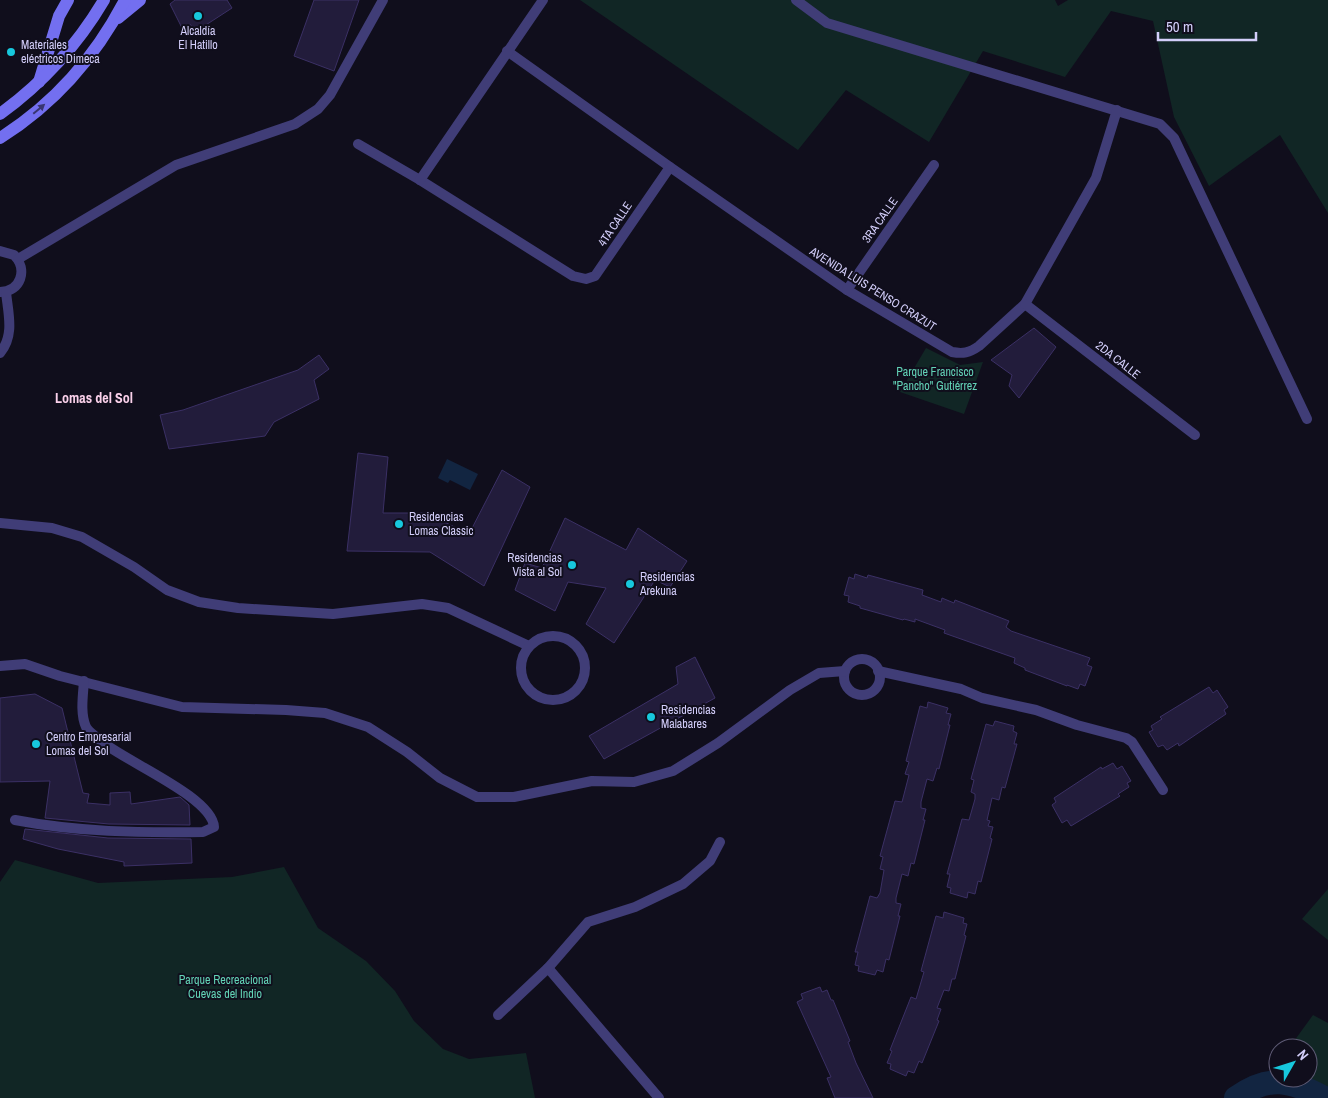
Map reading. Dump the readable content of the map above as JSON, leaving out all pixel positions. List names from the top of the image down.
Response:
{
  "streets": {
    "street": [
      "3RA CALLE",
      "4TA CALLE",
      "AVENIDA LUIS PENSO CRAZUT",
      "2DA CALLE"
    ]
  },
  "crossings": [
    ["3RA CALLE", "AVENIDA LUIS PENSO CRAZUT"],
    ["4TA CALLE", "AVENIDA LUIS PENSO CRAZUT"],
    ["AVENIDA LUIS PENSO CRAZUT", "2DA CALLE"]
  ],
  "districts": ["Lomas del Sol"],
  "parks": ["Parque Francisco \"Pancho\" Gutiérrez", "Parque Recreacional Cuevas del Indio"],
  "places": [
    "Alcaldía El Hatillo",
    "Materiales eléctricos Dimeca",
    "Residencias Lomas Classic",
    "Residencias Vista al Sol",
    "Residencias Arekuna",
    "Residencias Malabares",
    "Centro Empresarial Lomas del Sol"
  ],
  "scale_bar": "50 m",
  "north": "top right"
}
